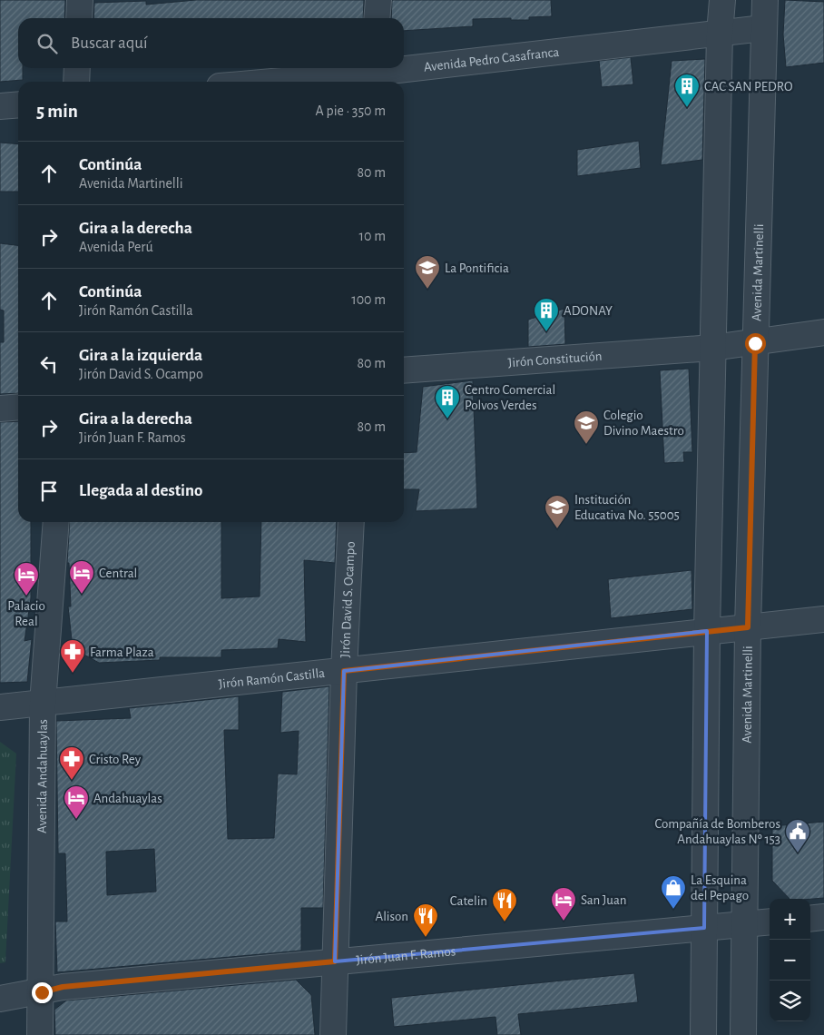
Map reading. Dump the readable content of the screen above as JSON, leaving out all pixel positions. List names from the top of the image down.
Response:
{
  "streets": {
    "street": [
      "Avenida Pedro Casafranca",
      "Avenida Martinelli",
      "Jirón Constitución",
      "Jirón David S. Ocampo",
      "Jirón Ramón Castilla",
      "Avenida Andahuaylas",
      "Jirón Juan F. Ramos"
    ]
  },
  "crossings": [
    ["Avenida Pedro Casafranca", "Avenida Martinelli"],
    ["Avenida Martinelli", "Jirón Constitución"],
    ["Avenida Martinelli", "Jirón Ramón Castilla"],
    ["Avenida Martinelli", "Jirón Juan F. Ramos"],
    ["Jirón David S. Ocampo", "Jirón Ramón Castilla"],
    ["Jirón David S. Ocampo", "Jirón Juan F. Ramos"],
    ["Jirón Ramón Castilla", "Avenida Andahuaylas"],
    ["Avenida Andahuaylas", "Jirón Juan F. Ramos"]
  ],
  "places": {
    "building": ["CAC SAN PEDRO", "ADONAY", "Centro Comercial Polvos Verdes"],
    "school or university": ["La Pontificia", "Colegio Divino Maestro", "Institución Educativa No. 55005"],
    "hotel": [
      "Central",
      "Palacio Real",
      "Andahuaylas",
      "San Juan"
    ],
    "pharmacy": ["Farma Plaza", "Cristo Rey"],
    "public building": ["Compañía de Bomberos Andahuaylas Nº 153"],
    "shop": ["La Esquina del Pepago"],
    "restaurant": ["Catelin", "Alison"]
  },
  "page": {
    "search": "Buscar aquí",
    "heading": ["5 min", "A pie · 350 m"],
    "list": [
      ["Continúa", "Avenida Martinelli", "80 m"],
      ["Gira a la derecha", "Avenida Perú", "10 m"],
      ["Continúa", "Jirón Ramón Castilla", "100 m"],
      ["Gira a la izquierda", "Jirón David S. Ocampo", "80 m"],
      ["Gira a la derecha", "Jirón Juan F. Ramos", "80 m"],
      "Llegada al destino"
    ],
    "map_buttons": ["+", "−"]
  }
}
